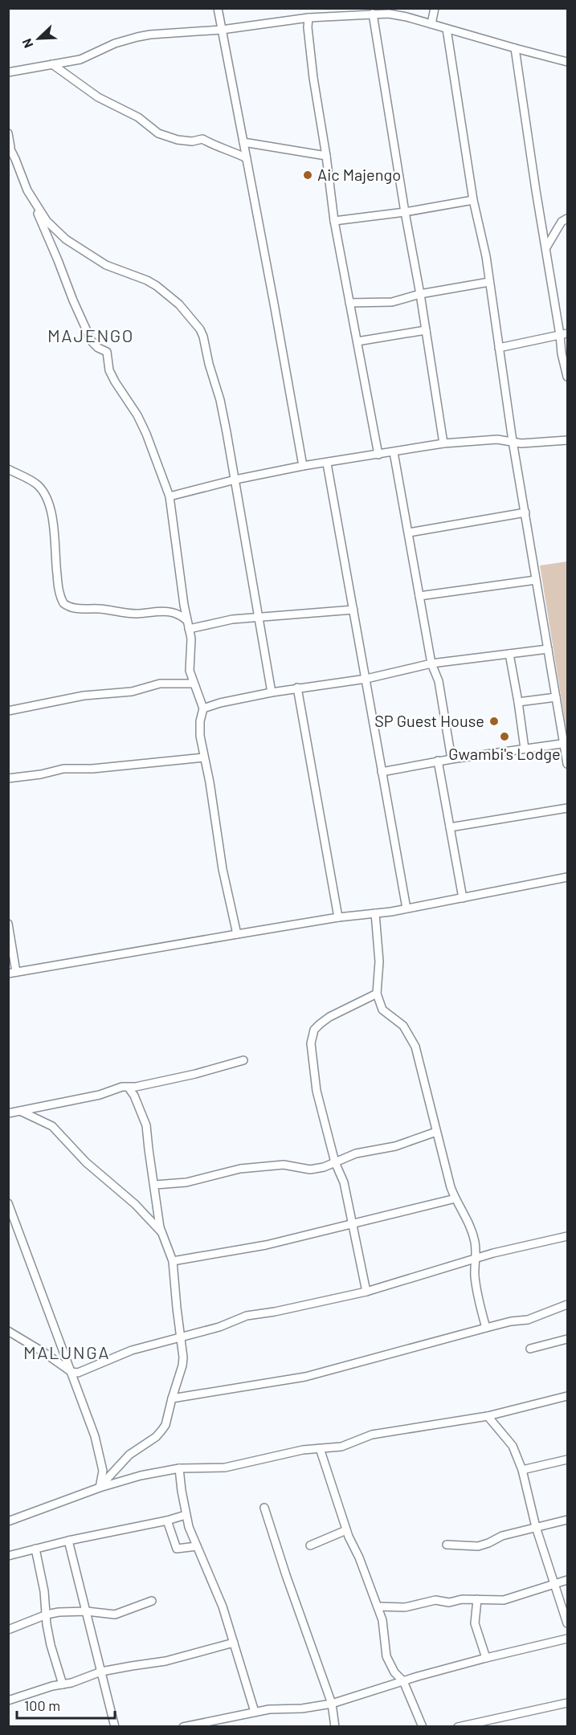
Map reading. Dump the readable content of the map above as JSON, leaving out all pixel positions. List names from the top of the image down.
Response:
{
  "districts": ["MAJENGO", "MALUNGA"],
  "places": ["Aic Majengo", "SP Guest House", "Gwambi's Lodge"],
  "scale_bar": "100 m",
  "north": "bottom left"
}
